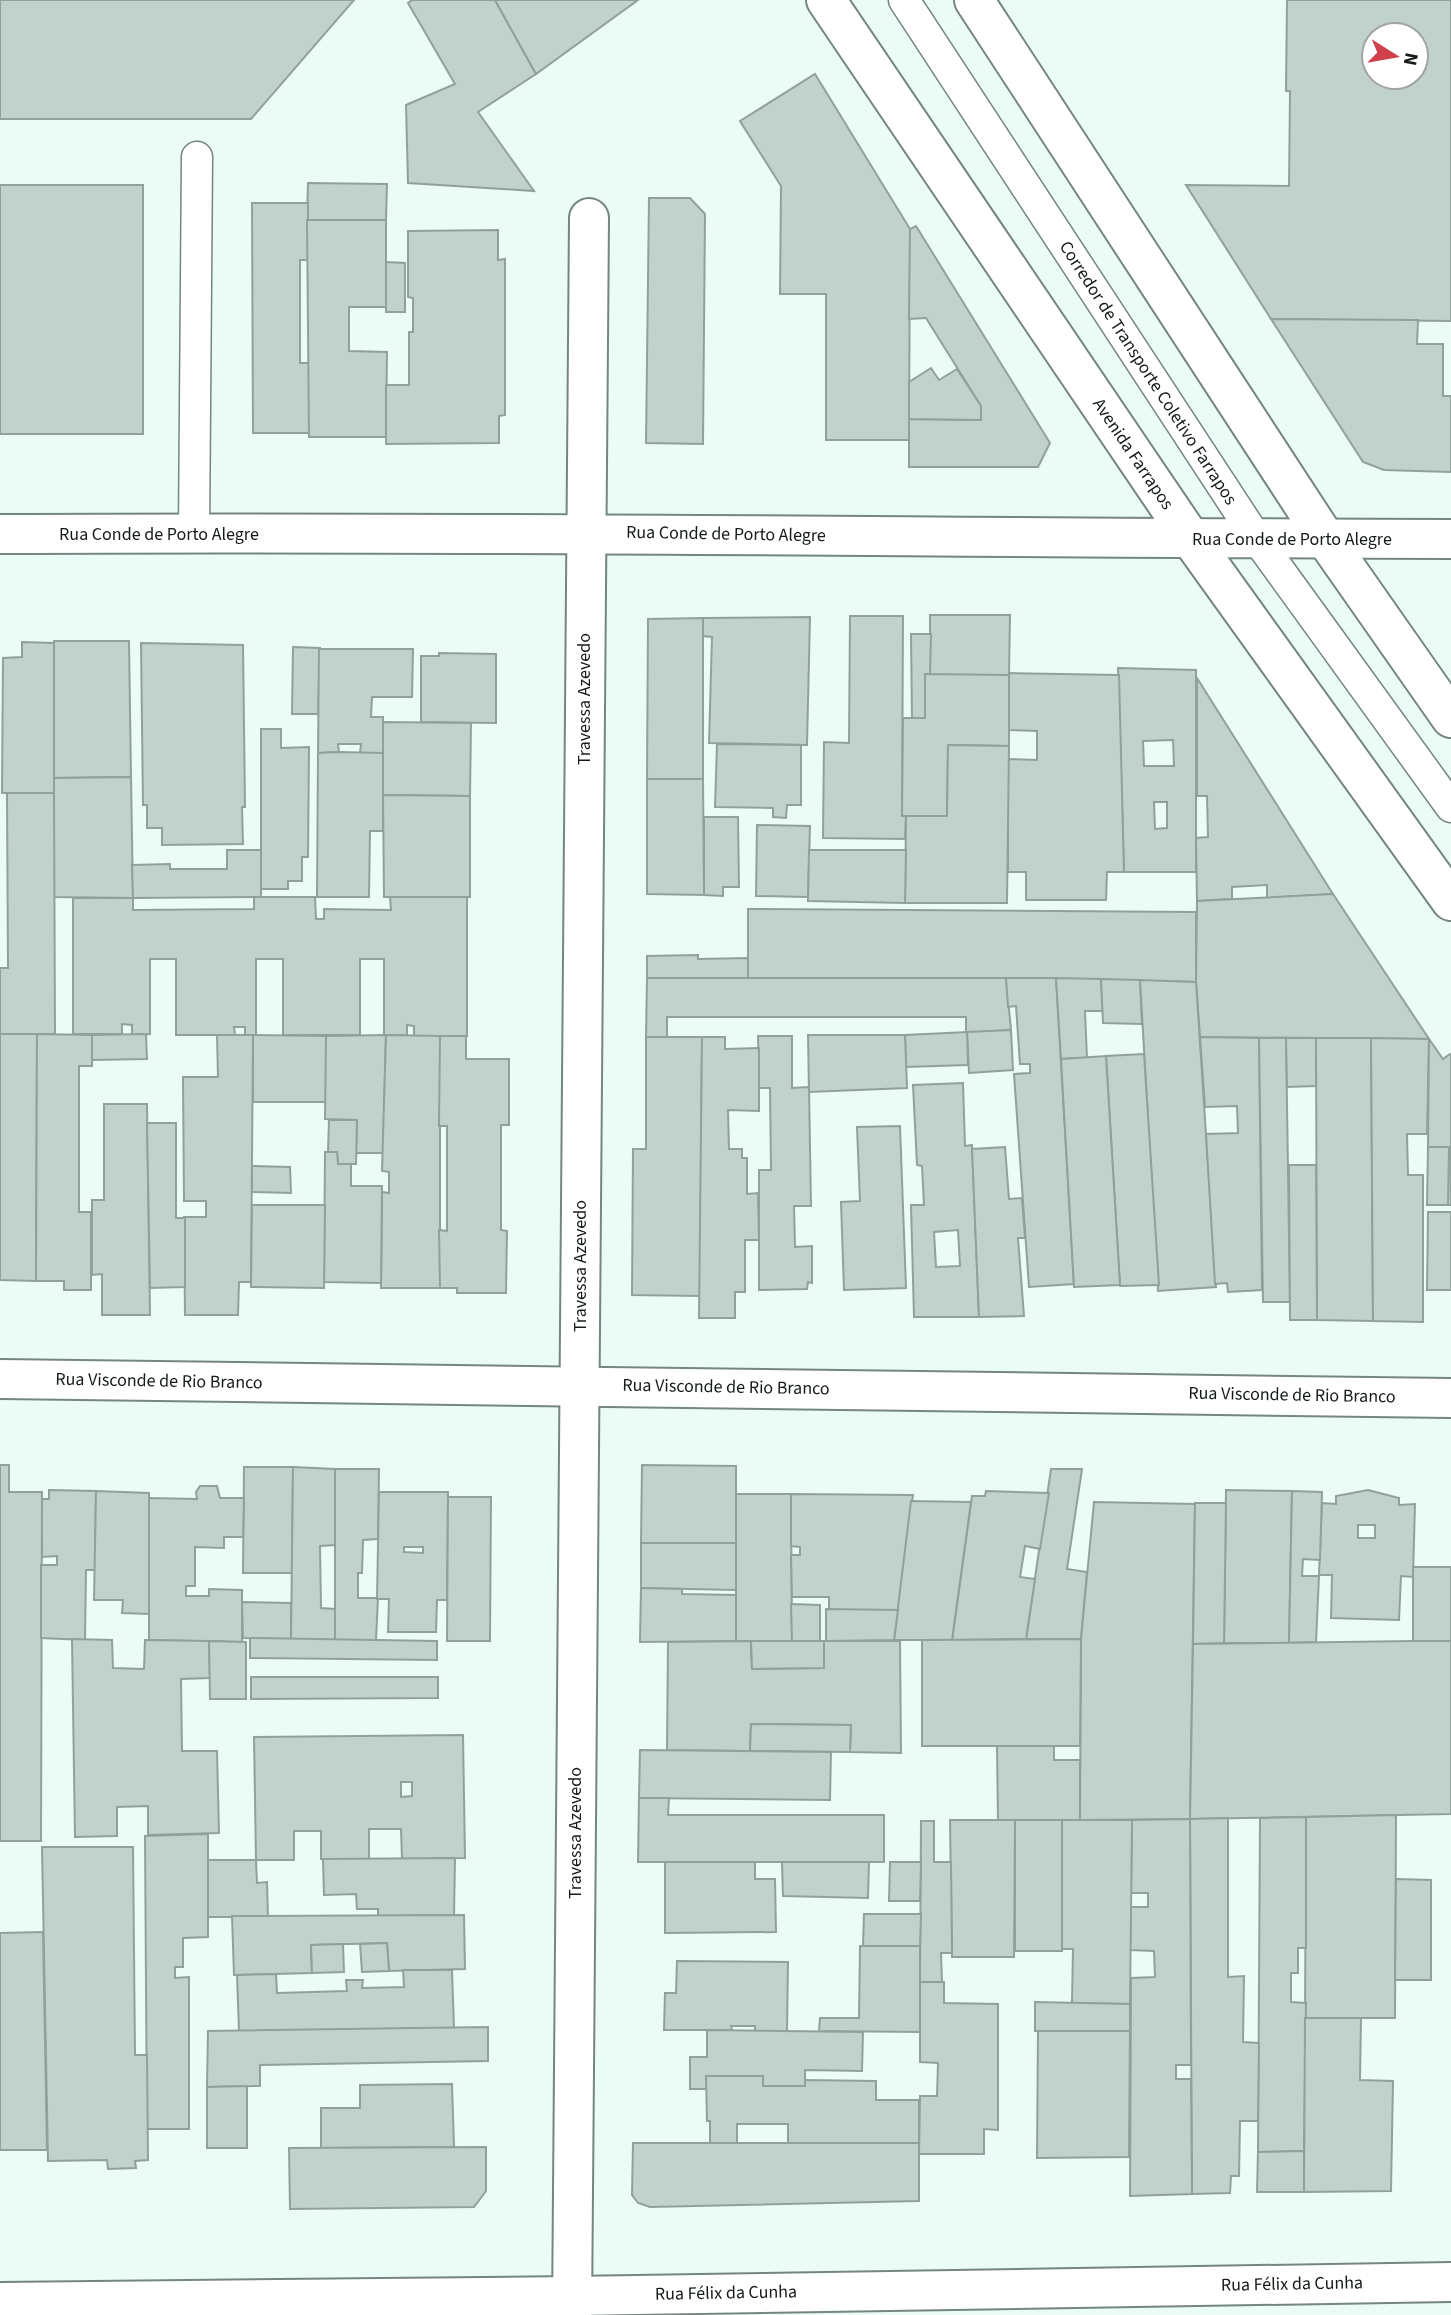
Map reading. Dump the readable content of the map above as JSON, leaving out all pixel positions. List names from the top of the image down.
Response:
{
  "streets": {
    "main road": [
      "Avenida Farrapos",
      "Rua Conde de Porto Alegre",
      "Travessa Azevedo",
      "Rua Visconde de Rio Branco",
      "Rua Félix da Cunha"
    ],
    "lane": ["Corredor de Transporte Coletivo Farrapos"]
  },
  "crossings": [
    ["Corredor de Transporte Coletivo Farrapos", "Rua Conde de Porto Alegre"],
    ["Avenida Farrapos", "Rua Conde de Porto Alegre"],
    ["Rua Conde de Porto Alegre", "Travessa Azevedo"],
    ["Travessa Azevedo", "Rua Visconde de Rio Branco"],
    ["Travessa Azevedo", "Rua Félix da Cunha"]
  ],
  "north": "right"
}
